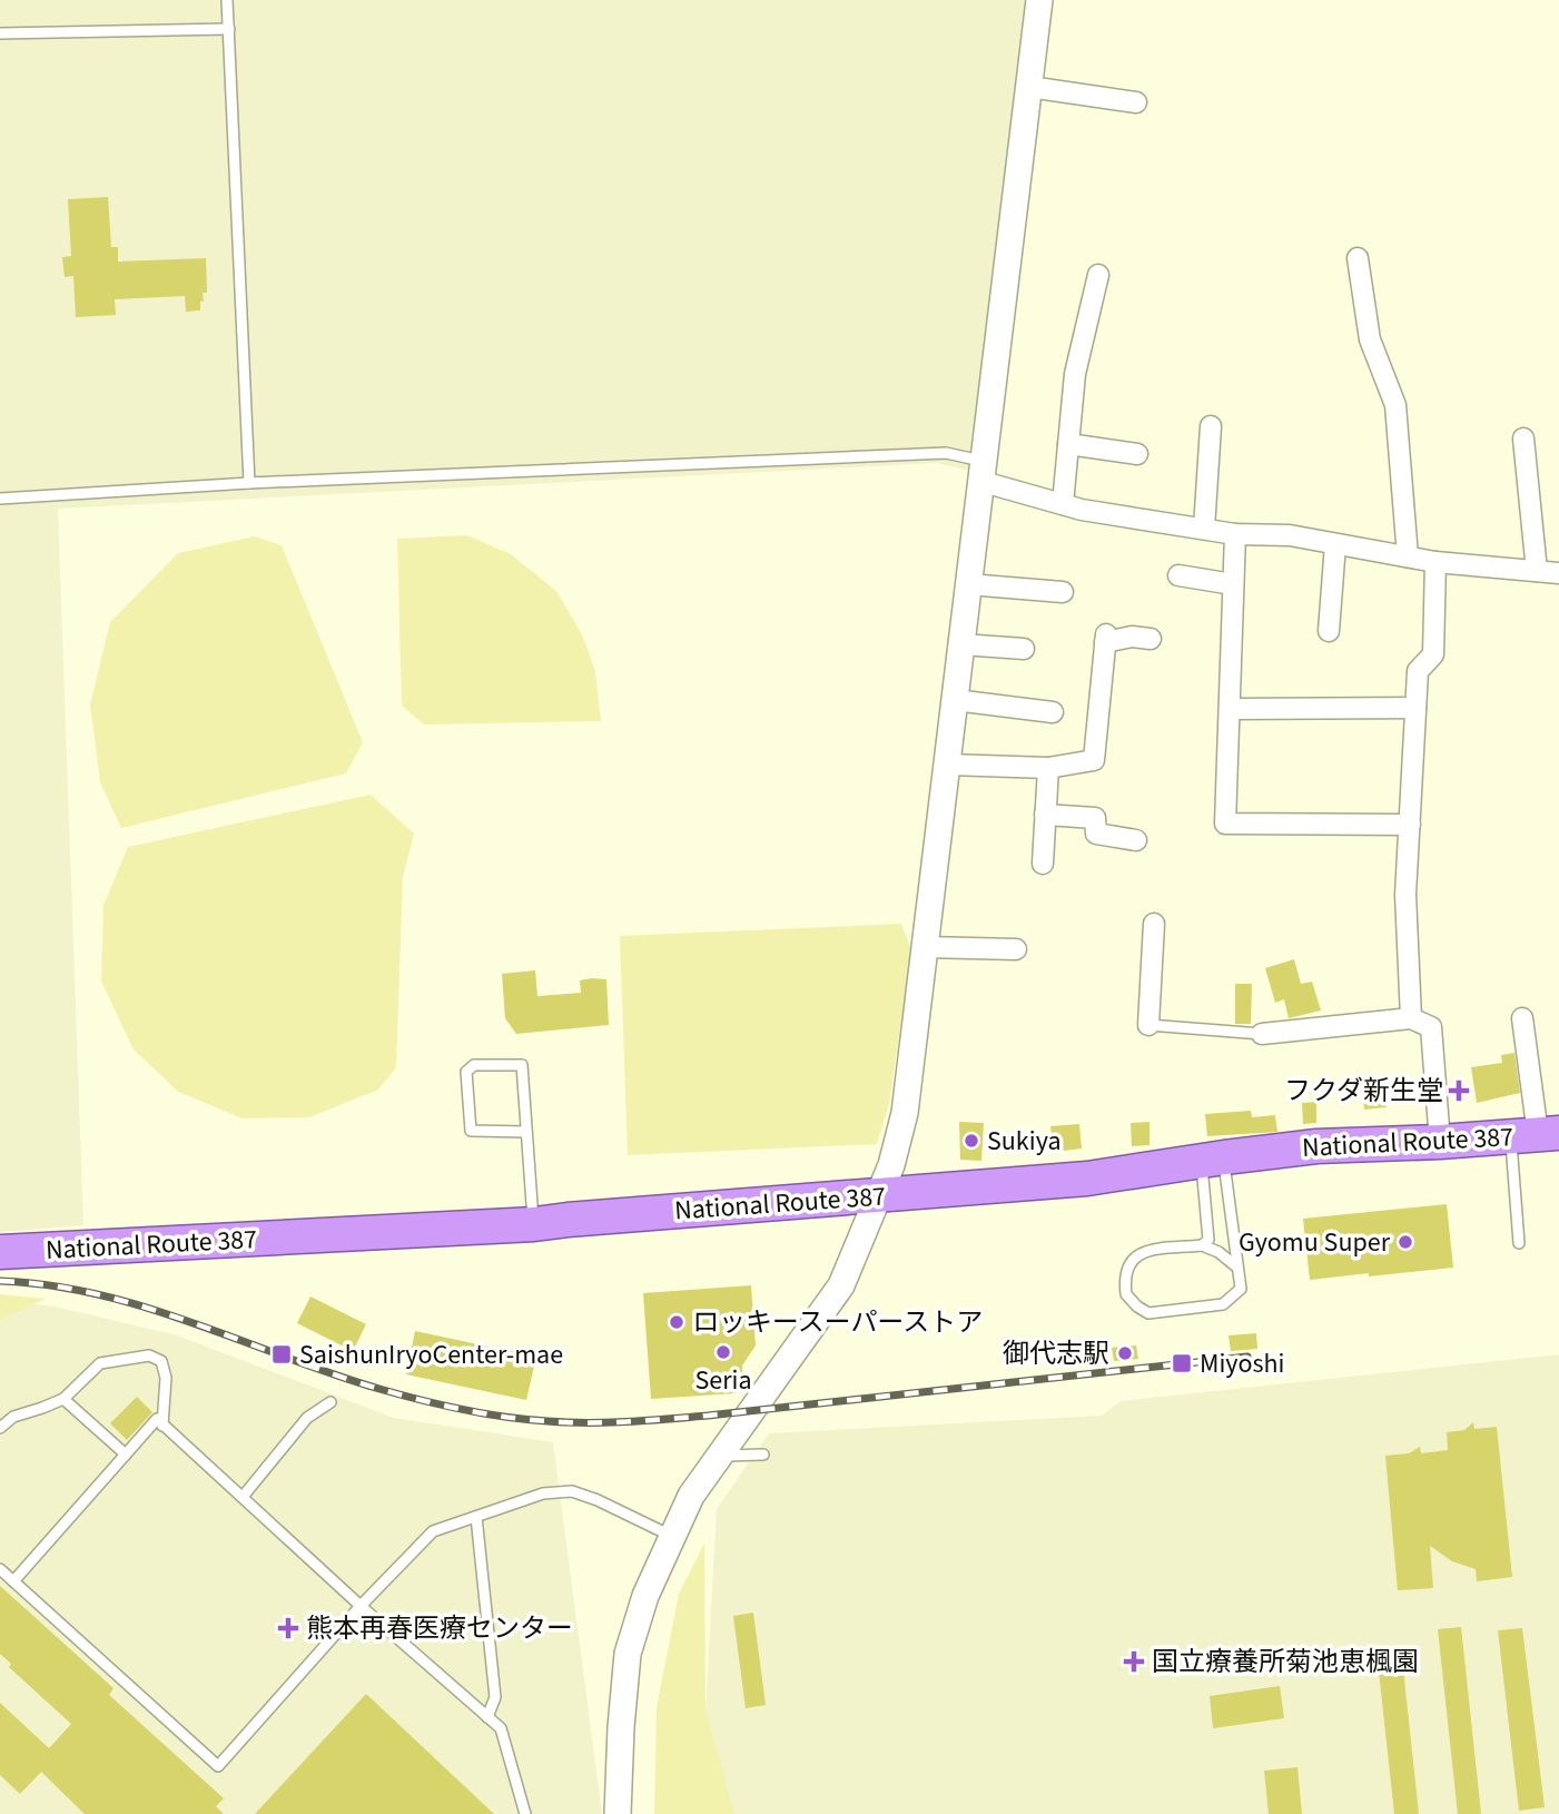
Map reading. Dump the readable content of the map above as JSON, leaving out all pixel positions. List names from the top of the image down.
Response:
{
  "streets": {
    "highway": ["National Route 387"]
  },
  "places": {
    "health": ["フクダ新生堂", "熊本再春医療センター", "国立療養所菊池恵楓園"],
    "other": [
      "Sukiya",
      "Gyomu Super",
      "ロッキースーパーストア",
      "Seria",
      "御代志駅"
    ],
    "transit": ["SaishunIryoCenter-mae", "Miyoshi"]
  }
}
